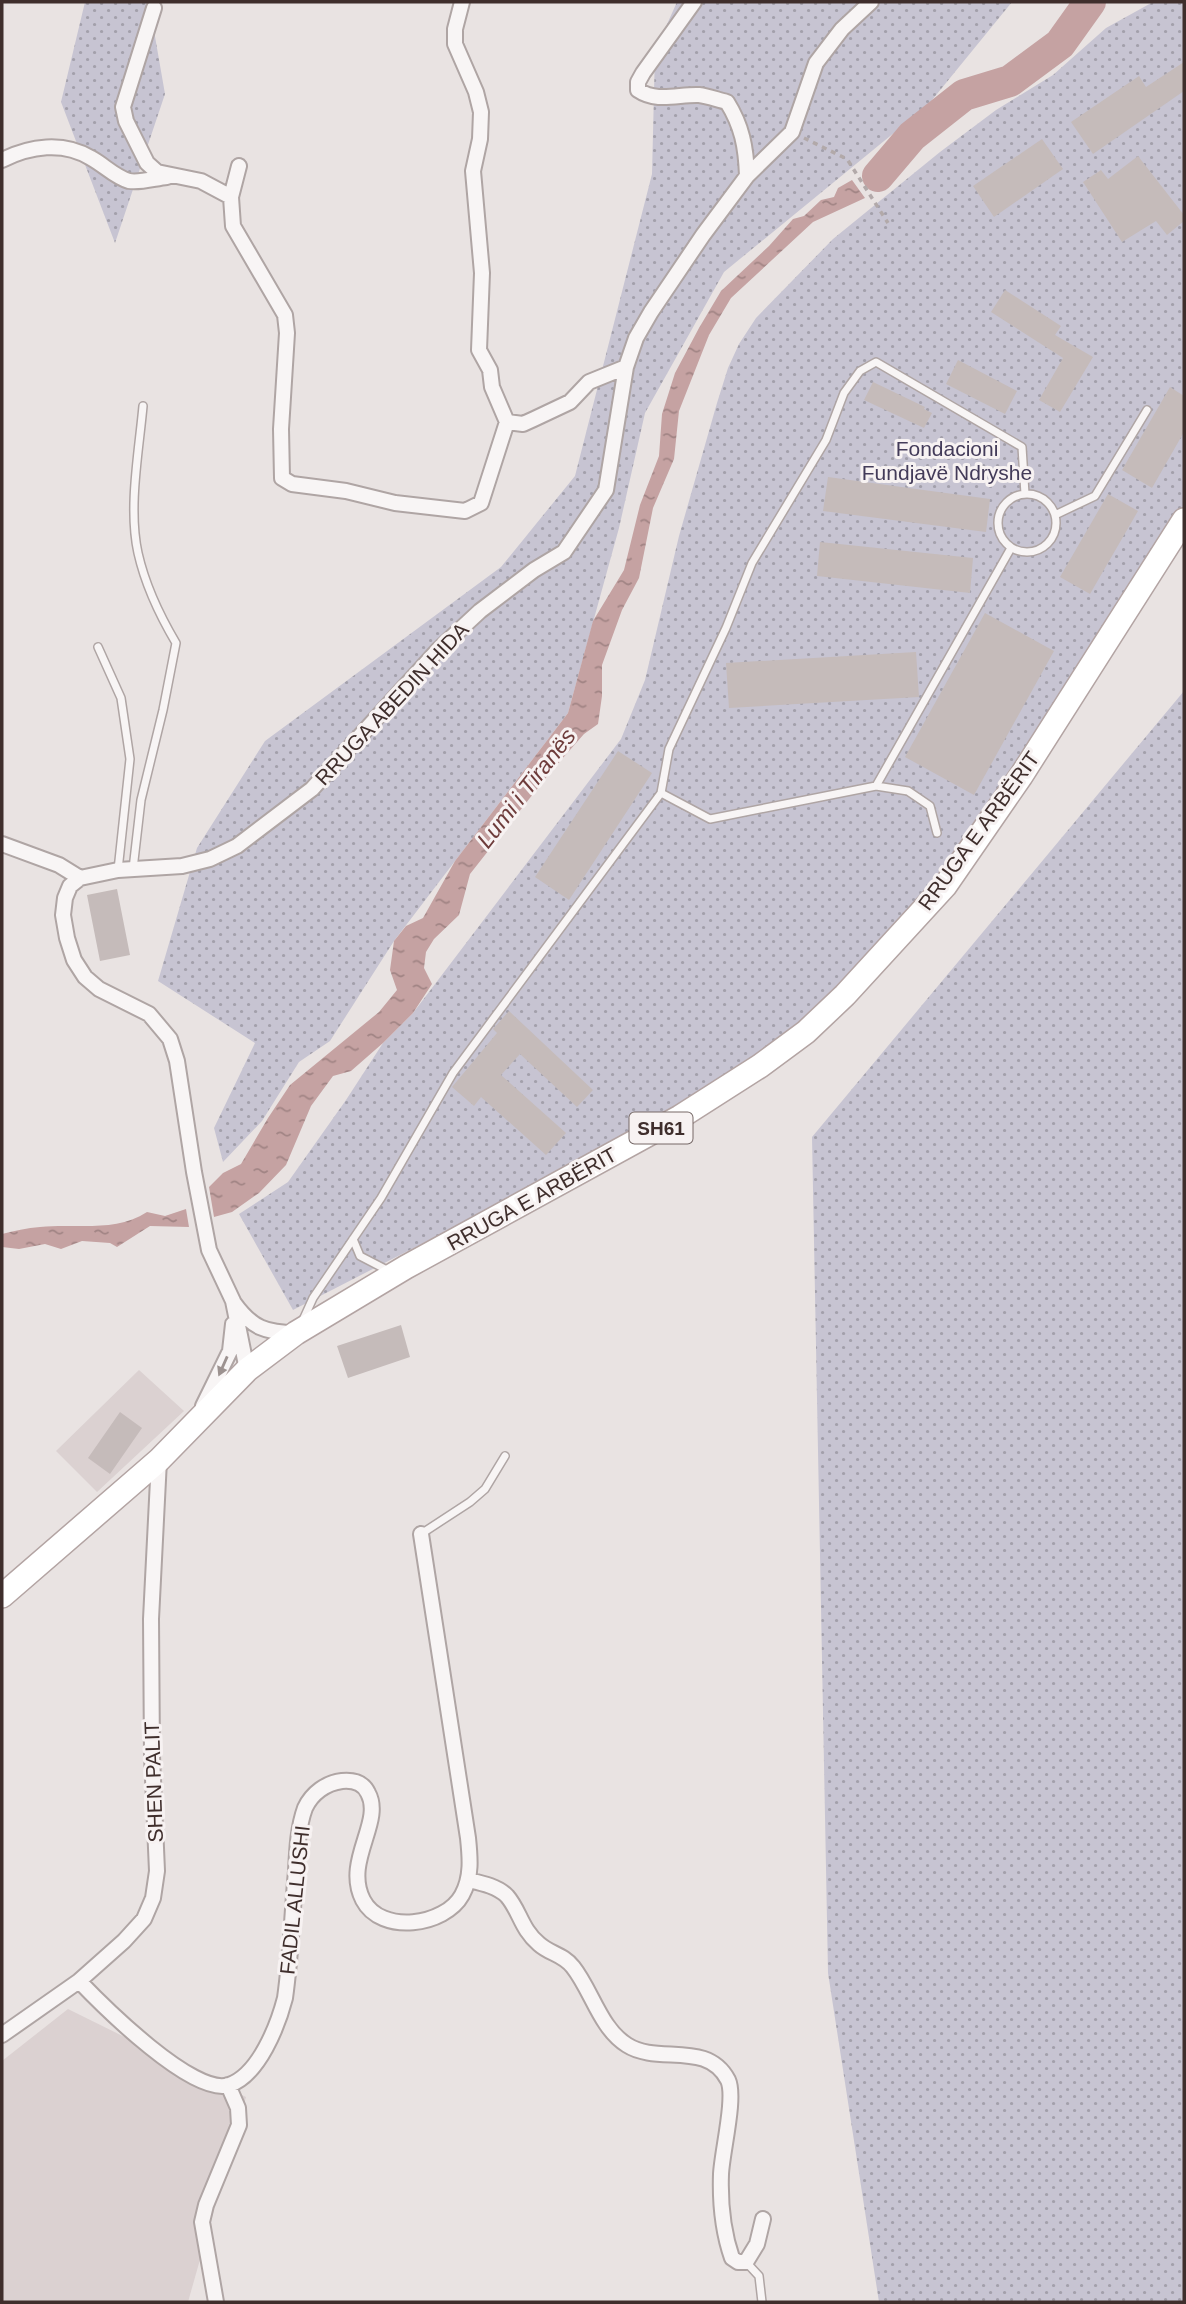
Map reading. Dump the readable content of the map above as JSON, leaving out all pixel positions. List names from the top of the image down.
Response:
{
  "streets": {
    "main road": ["RRUGA E ARBËRIT", "SH61"],
    "street": ["RRUGA ABEDIN HIDA", "SHEN PALIT", "FADIL ALLUSHI"]
  },
  "crossings": [
    ["RRUGA E ARBËRIT", "SHEN PALIT"]
  ],
  "water": ["Lumi i Tiranës"],
  "parks": ["Fondacioni Fundjavë Ndryshe"]
}
